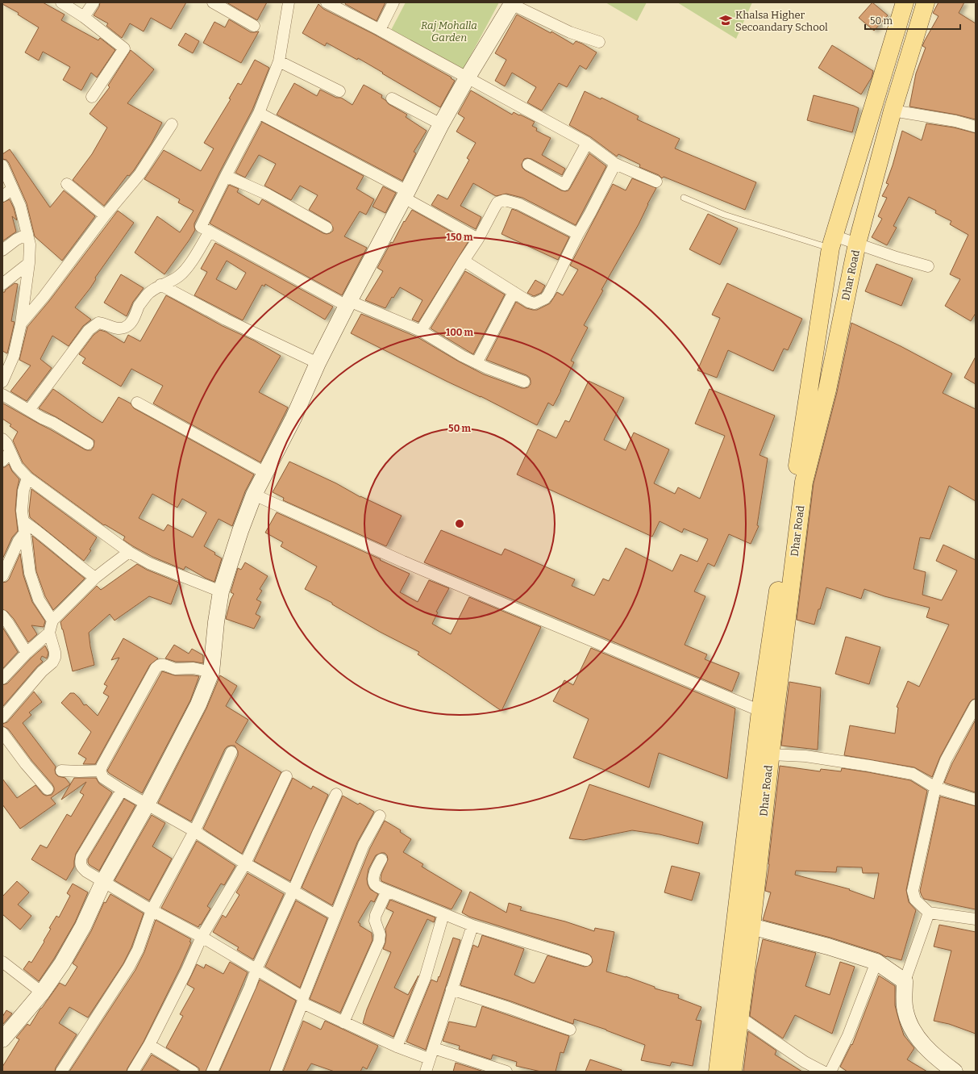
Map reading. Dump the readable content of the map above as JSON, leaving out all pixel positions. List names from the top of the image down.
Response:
{
  "streets": {
    "main road": ["Dhar Road"]
  },
  "parks": ["Raj Mohalla Garden"],
  "places": {
    "school or university": ["Khalsa Higher Secoandary School"]
  },
  "scale_bar": "50 m",
  "rings": ["150 m", "100 m", "50 m"]
}
